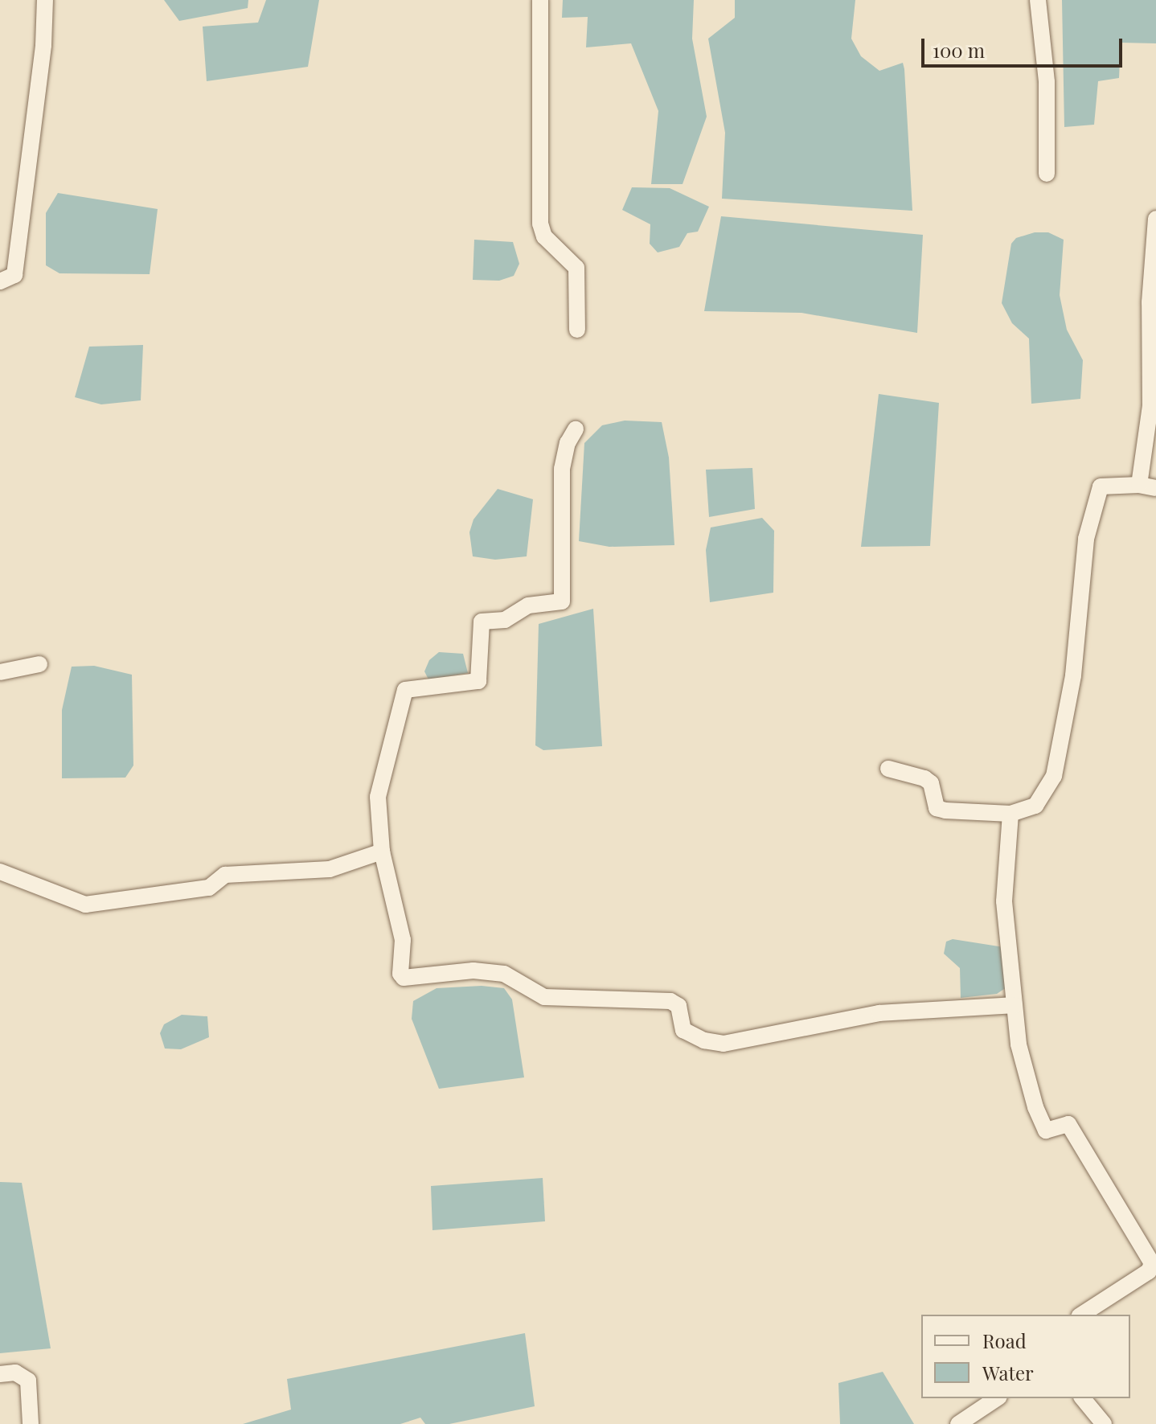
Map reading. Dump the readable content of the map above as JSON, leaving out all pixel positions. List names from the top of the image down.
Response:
{
  "legend": ["Road", "Water"],
  "scale_bar": "100 m"
}
